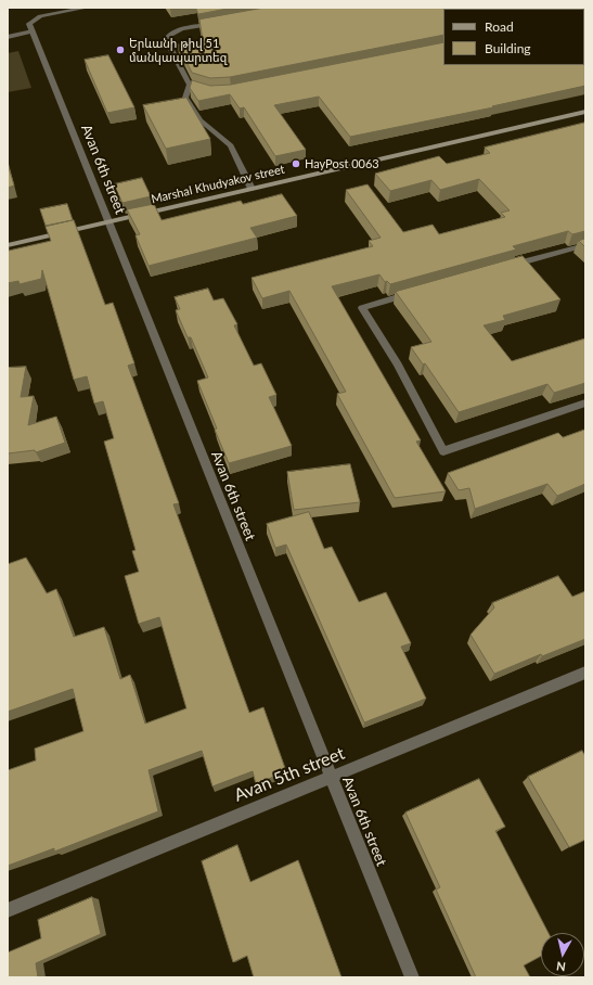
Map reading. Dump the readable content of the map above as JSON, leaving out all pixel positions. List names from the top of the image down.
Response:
{
  "streets": {
    "street": ["Avan 6th street", "Marshal Khudyakov street", "Avan 5th street"]
  },
  "crossings": [
    ["Avan 6th street", "Marshal Khudyakov street"],
    ["Avan 6th street", "Avan 5th street"]
  ],
  "places": ["Երևանի թիվ 51 մանկապարտեզ", "HayPost 0063"],
  "legend": ["Road", "Building"],
  "north": "bottom"
}
